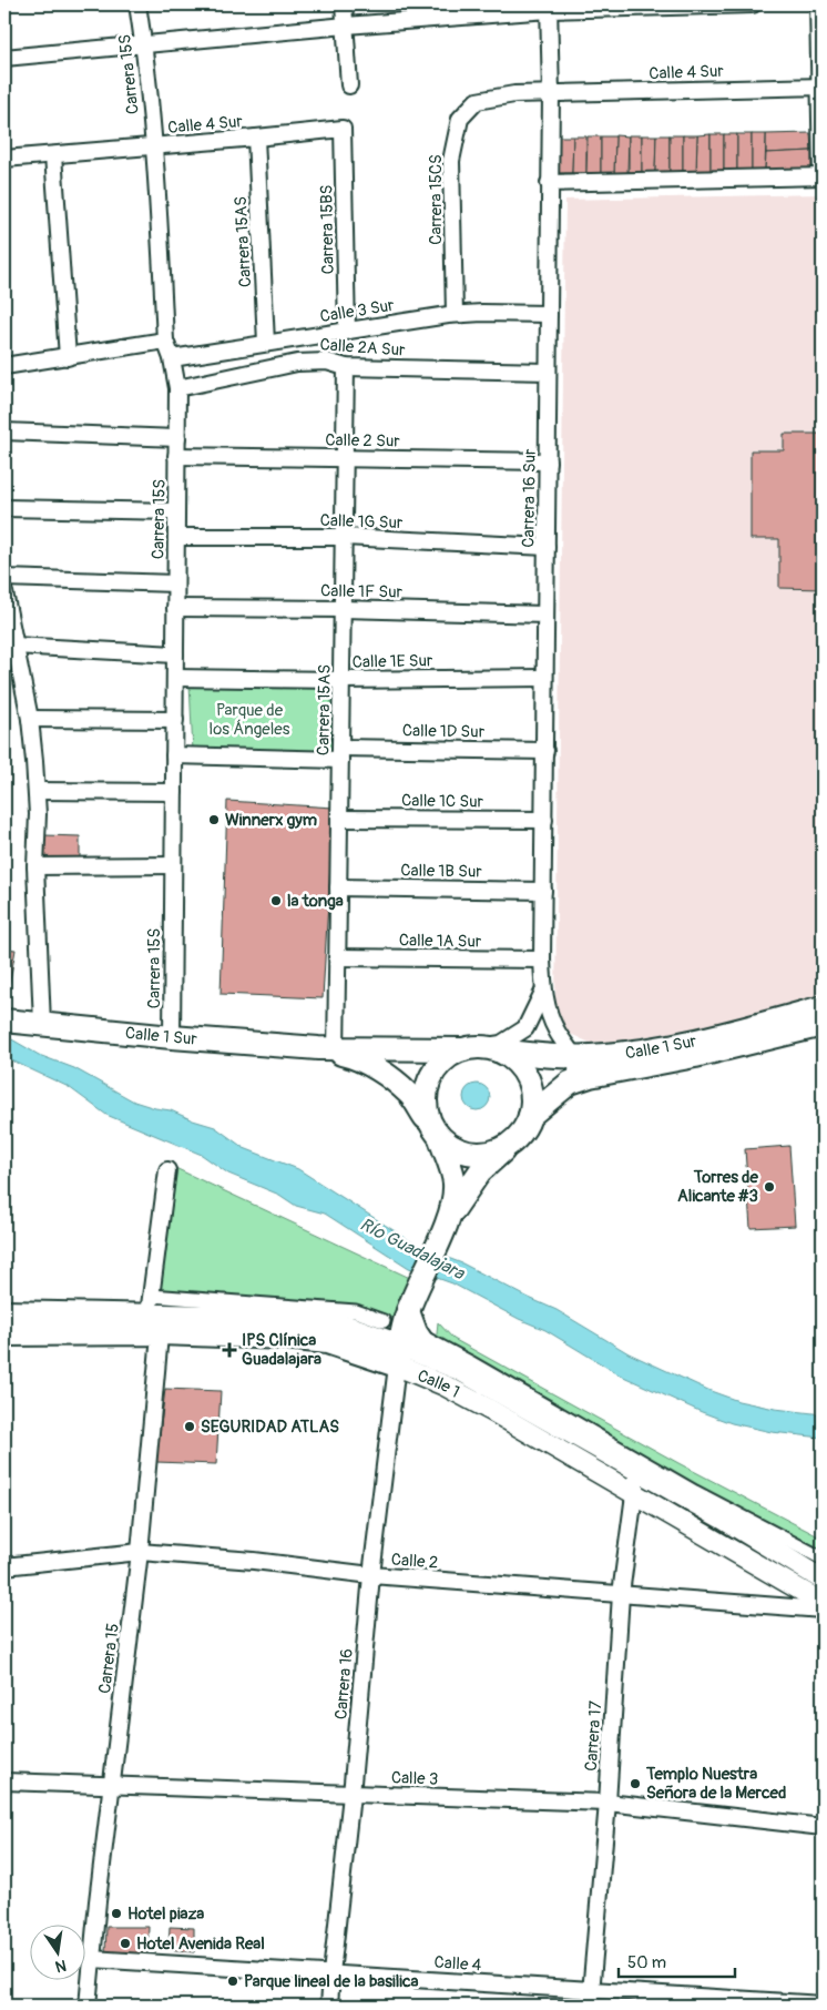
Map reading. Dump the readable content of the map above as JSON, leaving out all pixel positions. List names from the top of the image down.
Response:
{
  "streets": {
    "main road": ["Calle 1 Sur", "Calle 1"],
    "street": [
      "Calle 4 Sur",
      "Carrera 15S",
      "Carrera 15CS",
      "Carrera 15BS",
      "Carrera 15AS",
      "Calle 3 Sur",
      "Calle 2A Sur",
      "Calle 2 Sur",
      "Carrera 16 Sur",
      "Calle 1G Sur",
      "Calle 1F Sur",
      "Calle 1E Sur",
      "Calle 1D Sur",
      "Calle 1C Sur",
      "Calle 1B Sur",
      "Calle 1A Sur",
      "Calle 2",
      "Carrera 15",
      "Carrera 16",
      "Carrera 17",
      "Calle 3",
      "Calle 4"
    ]
  },
  "crossings": [
    ["Calle 4 Sur", "Carrera 15S"],
    ["Calle 4 Sur", "Carrera 15CS"],
    ["Calle 4 Sur", "Carrera 15BS"],
    ["Calle 4 Sur", "Carrera 15AS"],
    ["Calle 4 Sur", "Carrera 16 Sur"],
    ["Carrera 15S", "Calle 3 Sur"],
    ["Carrera 15S", "Calle 2A Sur"],
    ["Carrera 15S", "Calle 2 Sur"],
    ["Carrera 15S", "Calle 1G Sur"],
    ["Carrera 15S", "Calle 1F Sur"],
    ["Carrera 15S", "Calle 1E Sur"],
    ["Carrera 15S", "Calle 1 Sur"],
    ["Carrera 15CS", "Calle 3 Sur"],
    ["Carrera 15CS", "Carrera 16 Sur"],
    ["Carrera 15BS", "Calle 3 Sur"],
    ["Carrera 15AS", "Calle 3 Sur"],
    ["Carrera 15AS", "Calle 2A Sur"],
    ["Carrera 15AS", "Calle 2 Sur"],
    ["Carrera 15AS", "Calle 1G Sur"],
    ["Carrera 15AS", "Calle 1F Sur"],
    ["Carrera 15AS", "Calle 1E Sur"],
    ["Carrera 15AS", "Calle 1D Sur"],
    ["Carrera 15AS", "Calle 1C Sur"],
    ["Carrera 15AS", "Calle 1B Sur"],
    ["Carrera 15AS", "Calle 1A Sur"],
    ["Carrera 15AS", "Calle 1 Sur"],
    ["Calle 3 Sur", "Carrera 16 Sur"],
    ["Calle 2A Sur", "Carrera 16 Sur"],
    ["Calle 2 Sur", "Carrera 16 Sur"],
    ["Carrera 16 Sur", "Calle 1G Sur"],
    ["Carrera 16 Sur", "Calle 1F Sur"],
    ["Carrera 16 Sur", "Calle 1E Sur"],
    ["Carrera 16 Sur", "Calle 1D Sur"],
    ["Carrera 16 Sur", "Calle 1C Sur"],
    ["Carrera 16 Sur", "Calle 1B Sur"],
    ["Carrera 16 Sur", "Calle 1A Sur"],
    ["Carrera 16 Sur", "Calle 1 Sur"],
    ["Calle 1", "Carrera 15"],
    ["Calle 1", "Carrera 16"],
    ["Calle 1", "Carrera 17"],
    ["Calle 2", "Carrera 15"],
    ["Calle 2", "Carrera 16"],
    ["Calle 2", "Carrera 17"],
    ["Carrera 15", "Calle 3"],
    ["Carrera 15", "Calle 4"],
    ["Carrera 16", "Calle 3"],
    ["Carrera 16", "Calle 4"],
    ["Carrera 17", "Calle 3"],
    ["Carrera 17", "Calle 4"]
  ],
  "water": ["Río Guadalajara"],
  "parks": ["Parque de los Ángeles"],
  "places": {
    "other": [
      "Winnerx gym",
      "la tonga",
      "Torres de Alicante #3",
      "SEGURIDAD ATLAS",
      "Templo Nuestra Señora de la Merced",
      "Hotel piaza",
      "Hotel Avenida Real",
      "Parque lineal de la basilica"
    ],
    "health": ["IPS Clínica Guadalajara"]
  },
  "scale_bar": "50 m",
  "north": "bottom"
}
